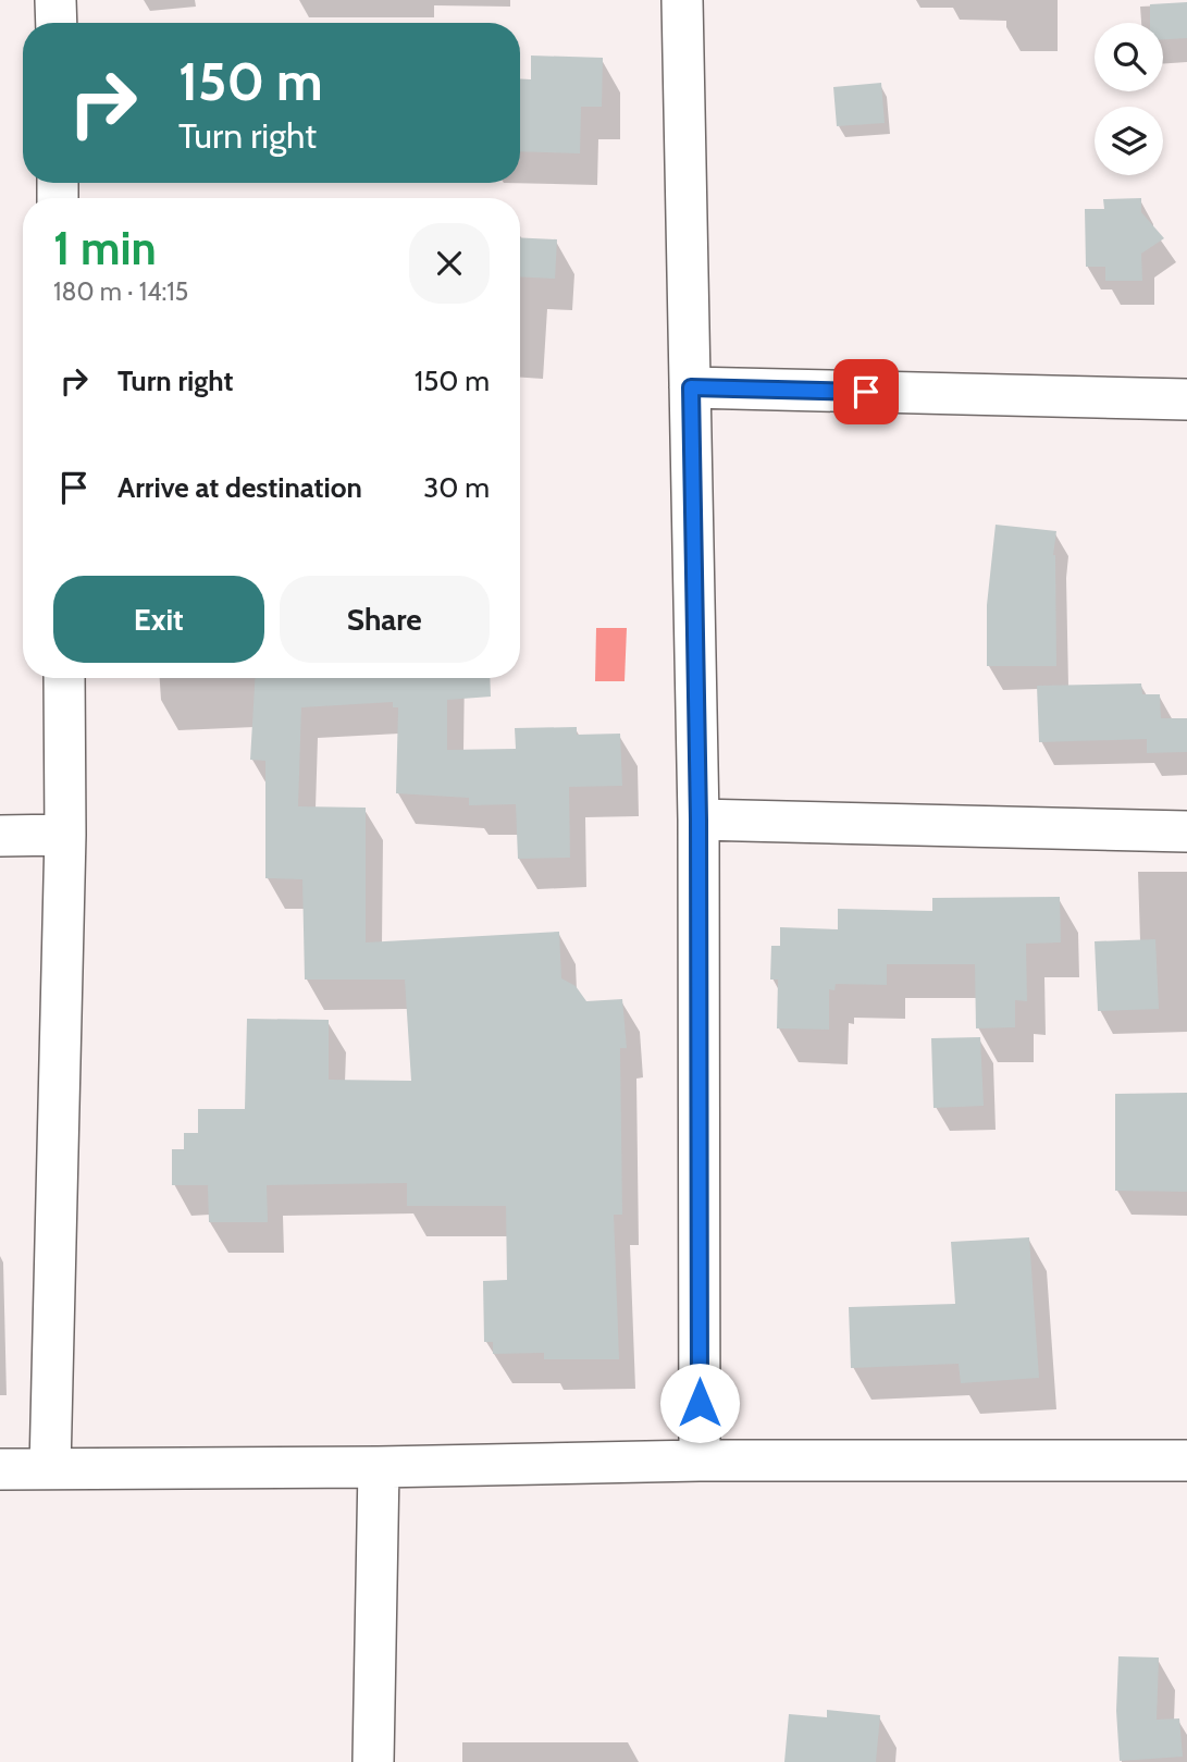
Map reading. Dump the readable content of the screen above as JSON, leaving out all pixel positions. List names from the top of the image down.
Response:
{
  "page": {
    "turn": ["150 m", "Turn right"],
    "heading": ["1 min", "180 m · 14:15"],
    "list": [
      {
        "name": "Turn right",
        "value": "150 m"
      },
      {
        "name": "Arrive at destination",
        "value": "30 m"
      }
    ],
    "buttons": ["Exit", "Share"]
  }
}
